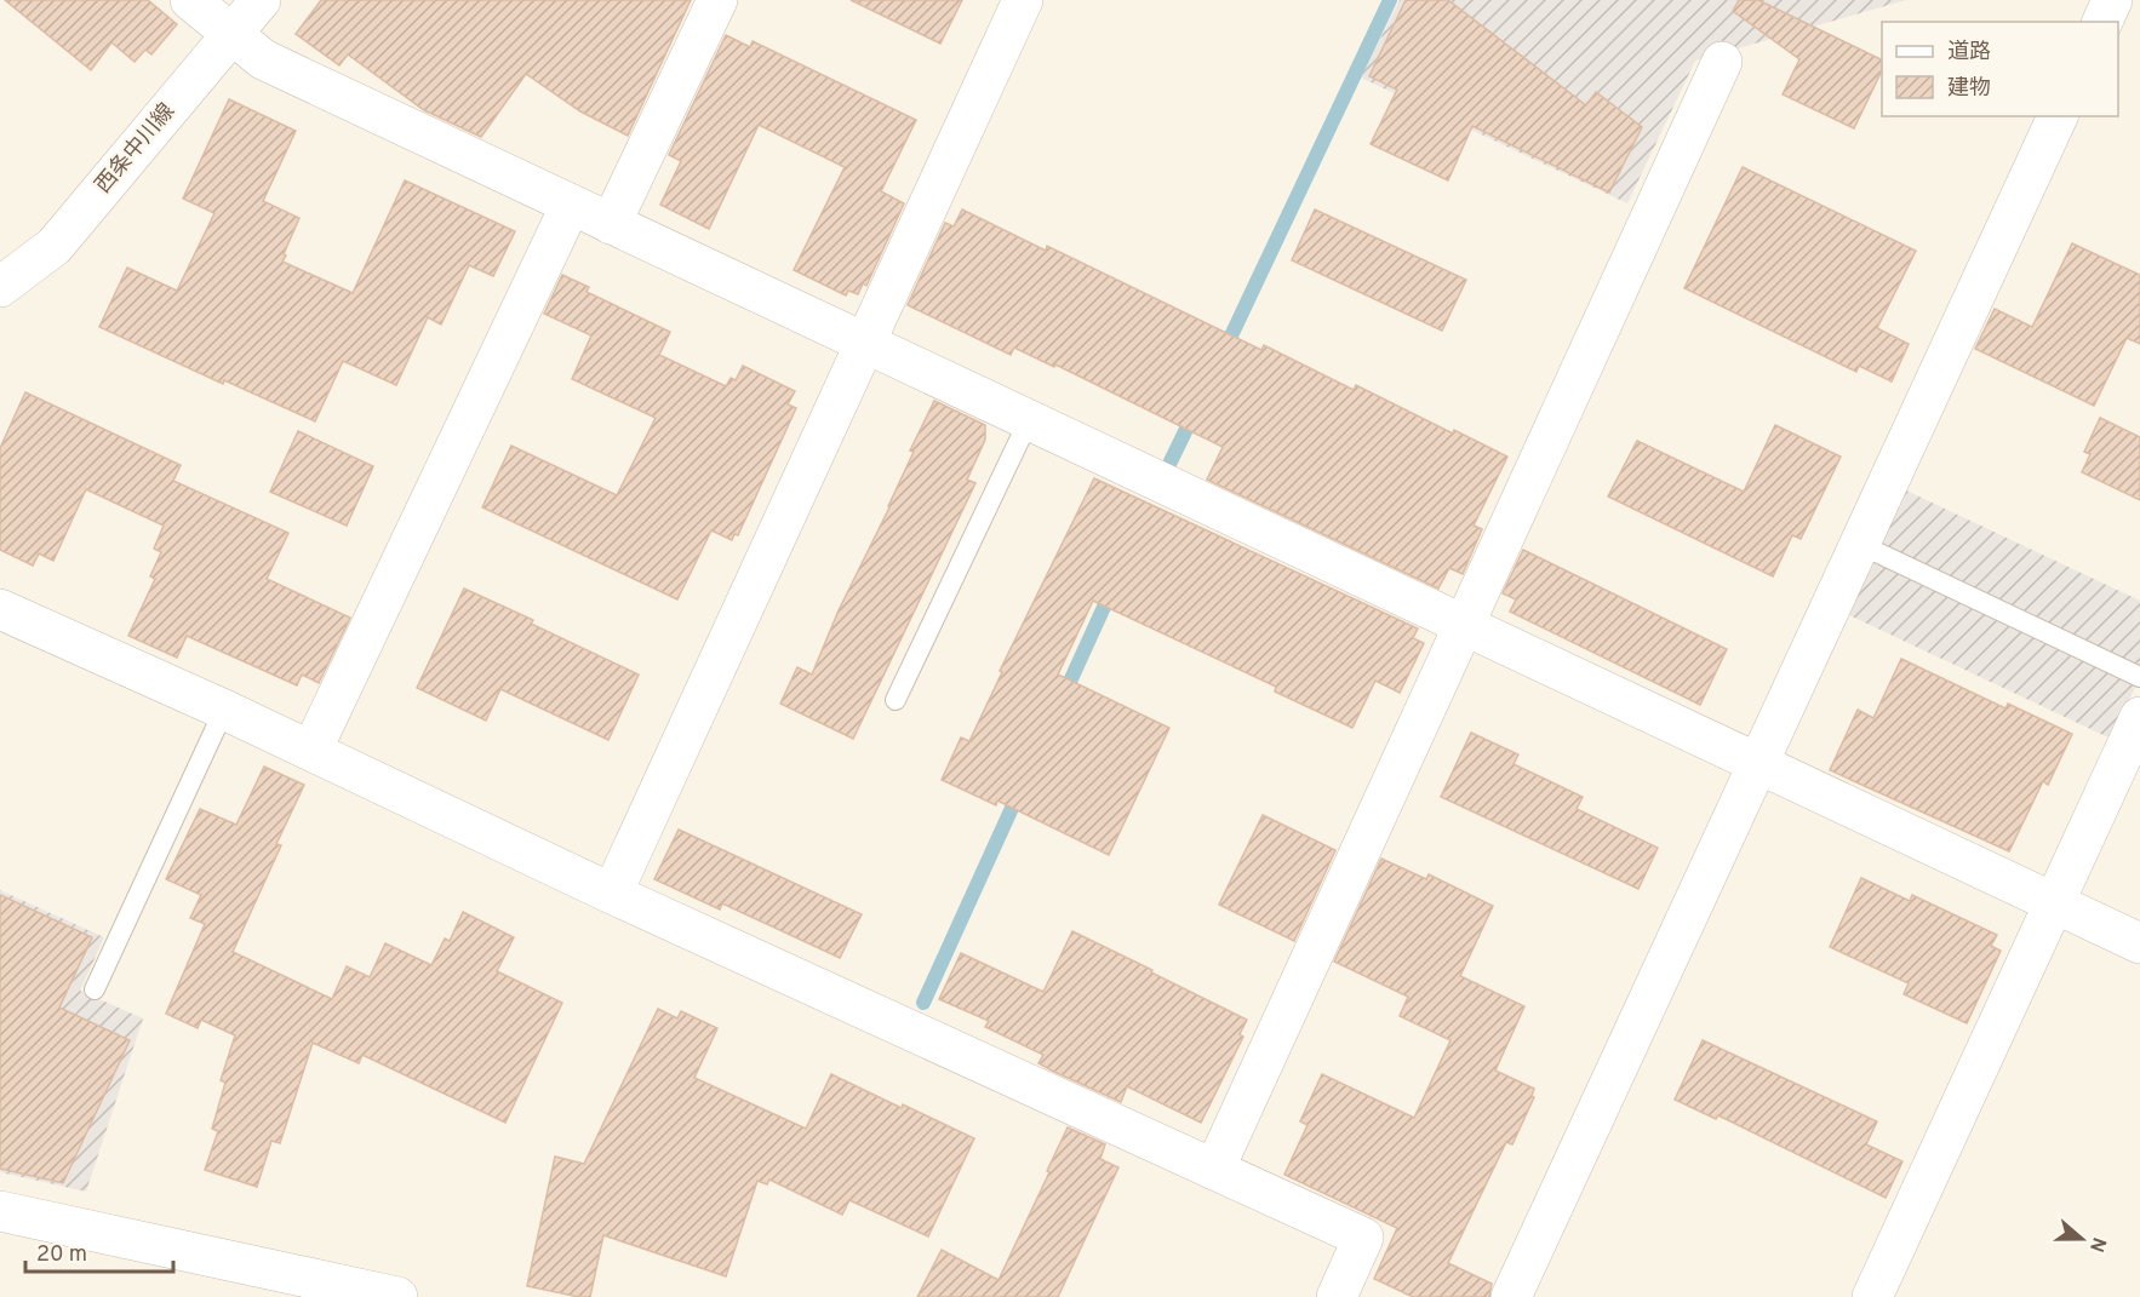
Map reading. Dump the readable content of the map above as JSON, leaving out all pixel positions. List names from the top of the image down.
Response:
{
  "streets": {
    "street": ["西条中川線"]
  },
  "legend": ["道路", "建物"],
  "scale_bar": "20 m",
  "north": "right"
}
